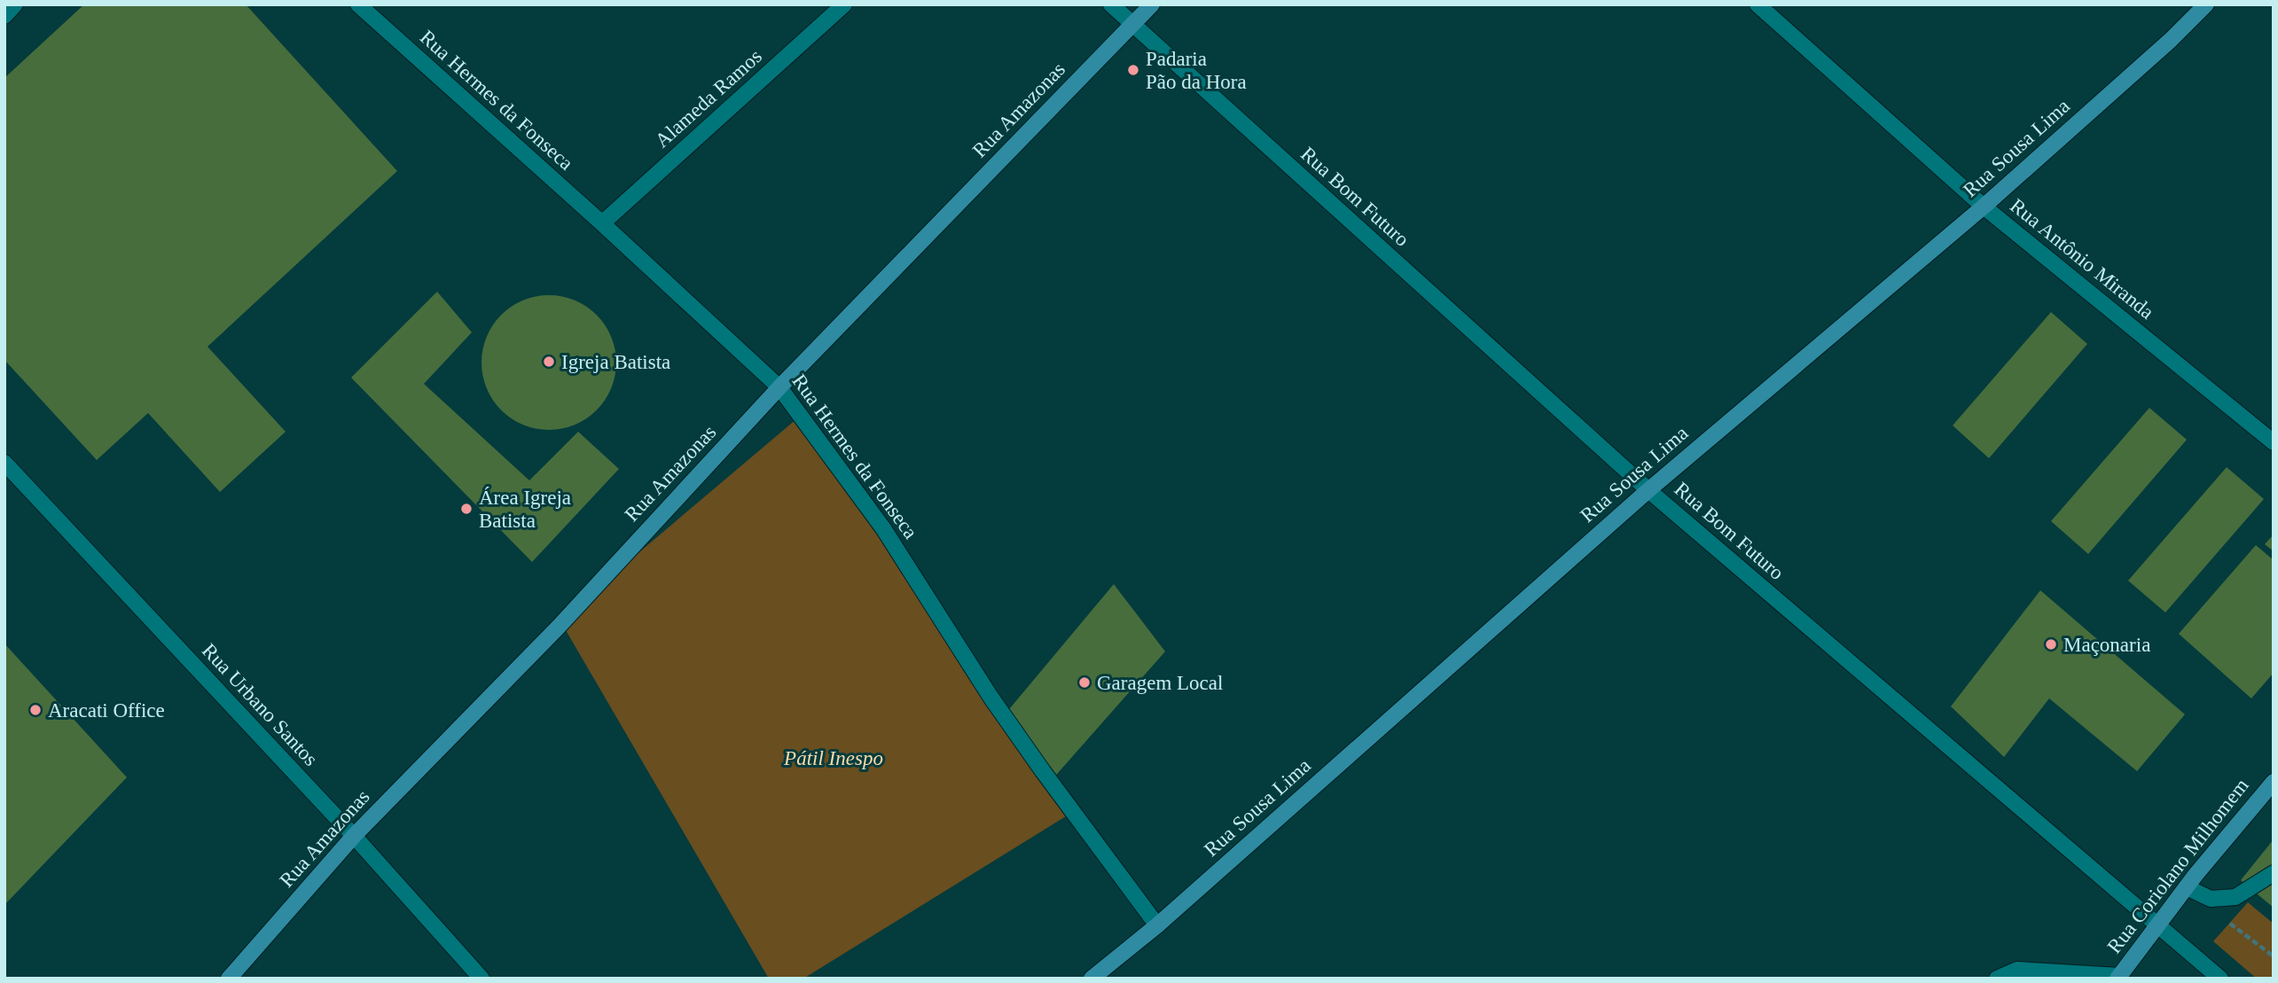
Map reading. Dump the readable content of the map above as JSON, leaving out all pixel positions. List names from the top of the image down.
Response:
{
  "streets": {
    "street": [
      "Alameda Ramos",
      "Rua Hermes da Fonseca",
      "Rua Amazonas",
      "Rua Sousa Lima",
      "Rua Bom Futuro",
      "Rua Antônio Miranda",
      "Rua Urbano Santos",
      "Rua Coriolano Milhomem"
    ]
  },
  "crossings": [
    ["Alameda Ramos", "Rua Hermes da Fonseca"],
    ["Rua Hermes da Fonseca", "Rua Amazonas"],
    ["Rua Hermes da Fonseca", "Rua Sousa Lima"],
    ["Rua Amazonas", "Rua Bom Futuro"],
    ["Rua Amazonas", "Rua Urbano Santos"],
    ["Rua Sousa Lima", "Rua Bom Futuro"],
    ["Rua Sousa Lima", "Rua Antônio Miranda"],
    ["Rua Bom Futuro", "Rua Coriolano Milhomem"]
  ],
  "parks": ["Pátil Inespo"],
  "places": [
    "Padaria Pão da Hora",
    "Igreja Batista",
    "Área Igreja Batista",
    "Maçonaria",
    "Garagem Local",
    "Aracati Office"
  ]
}
